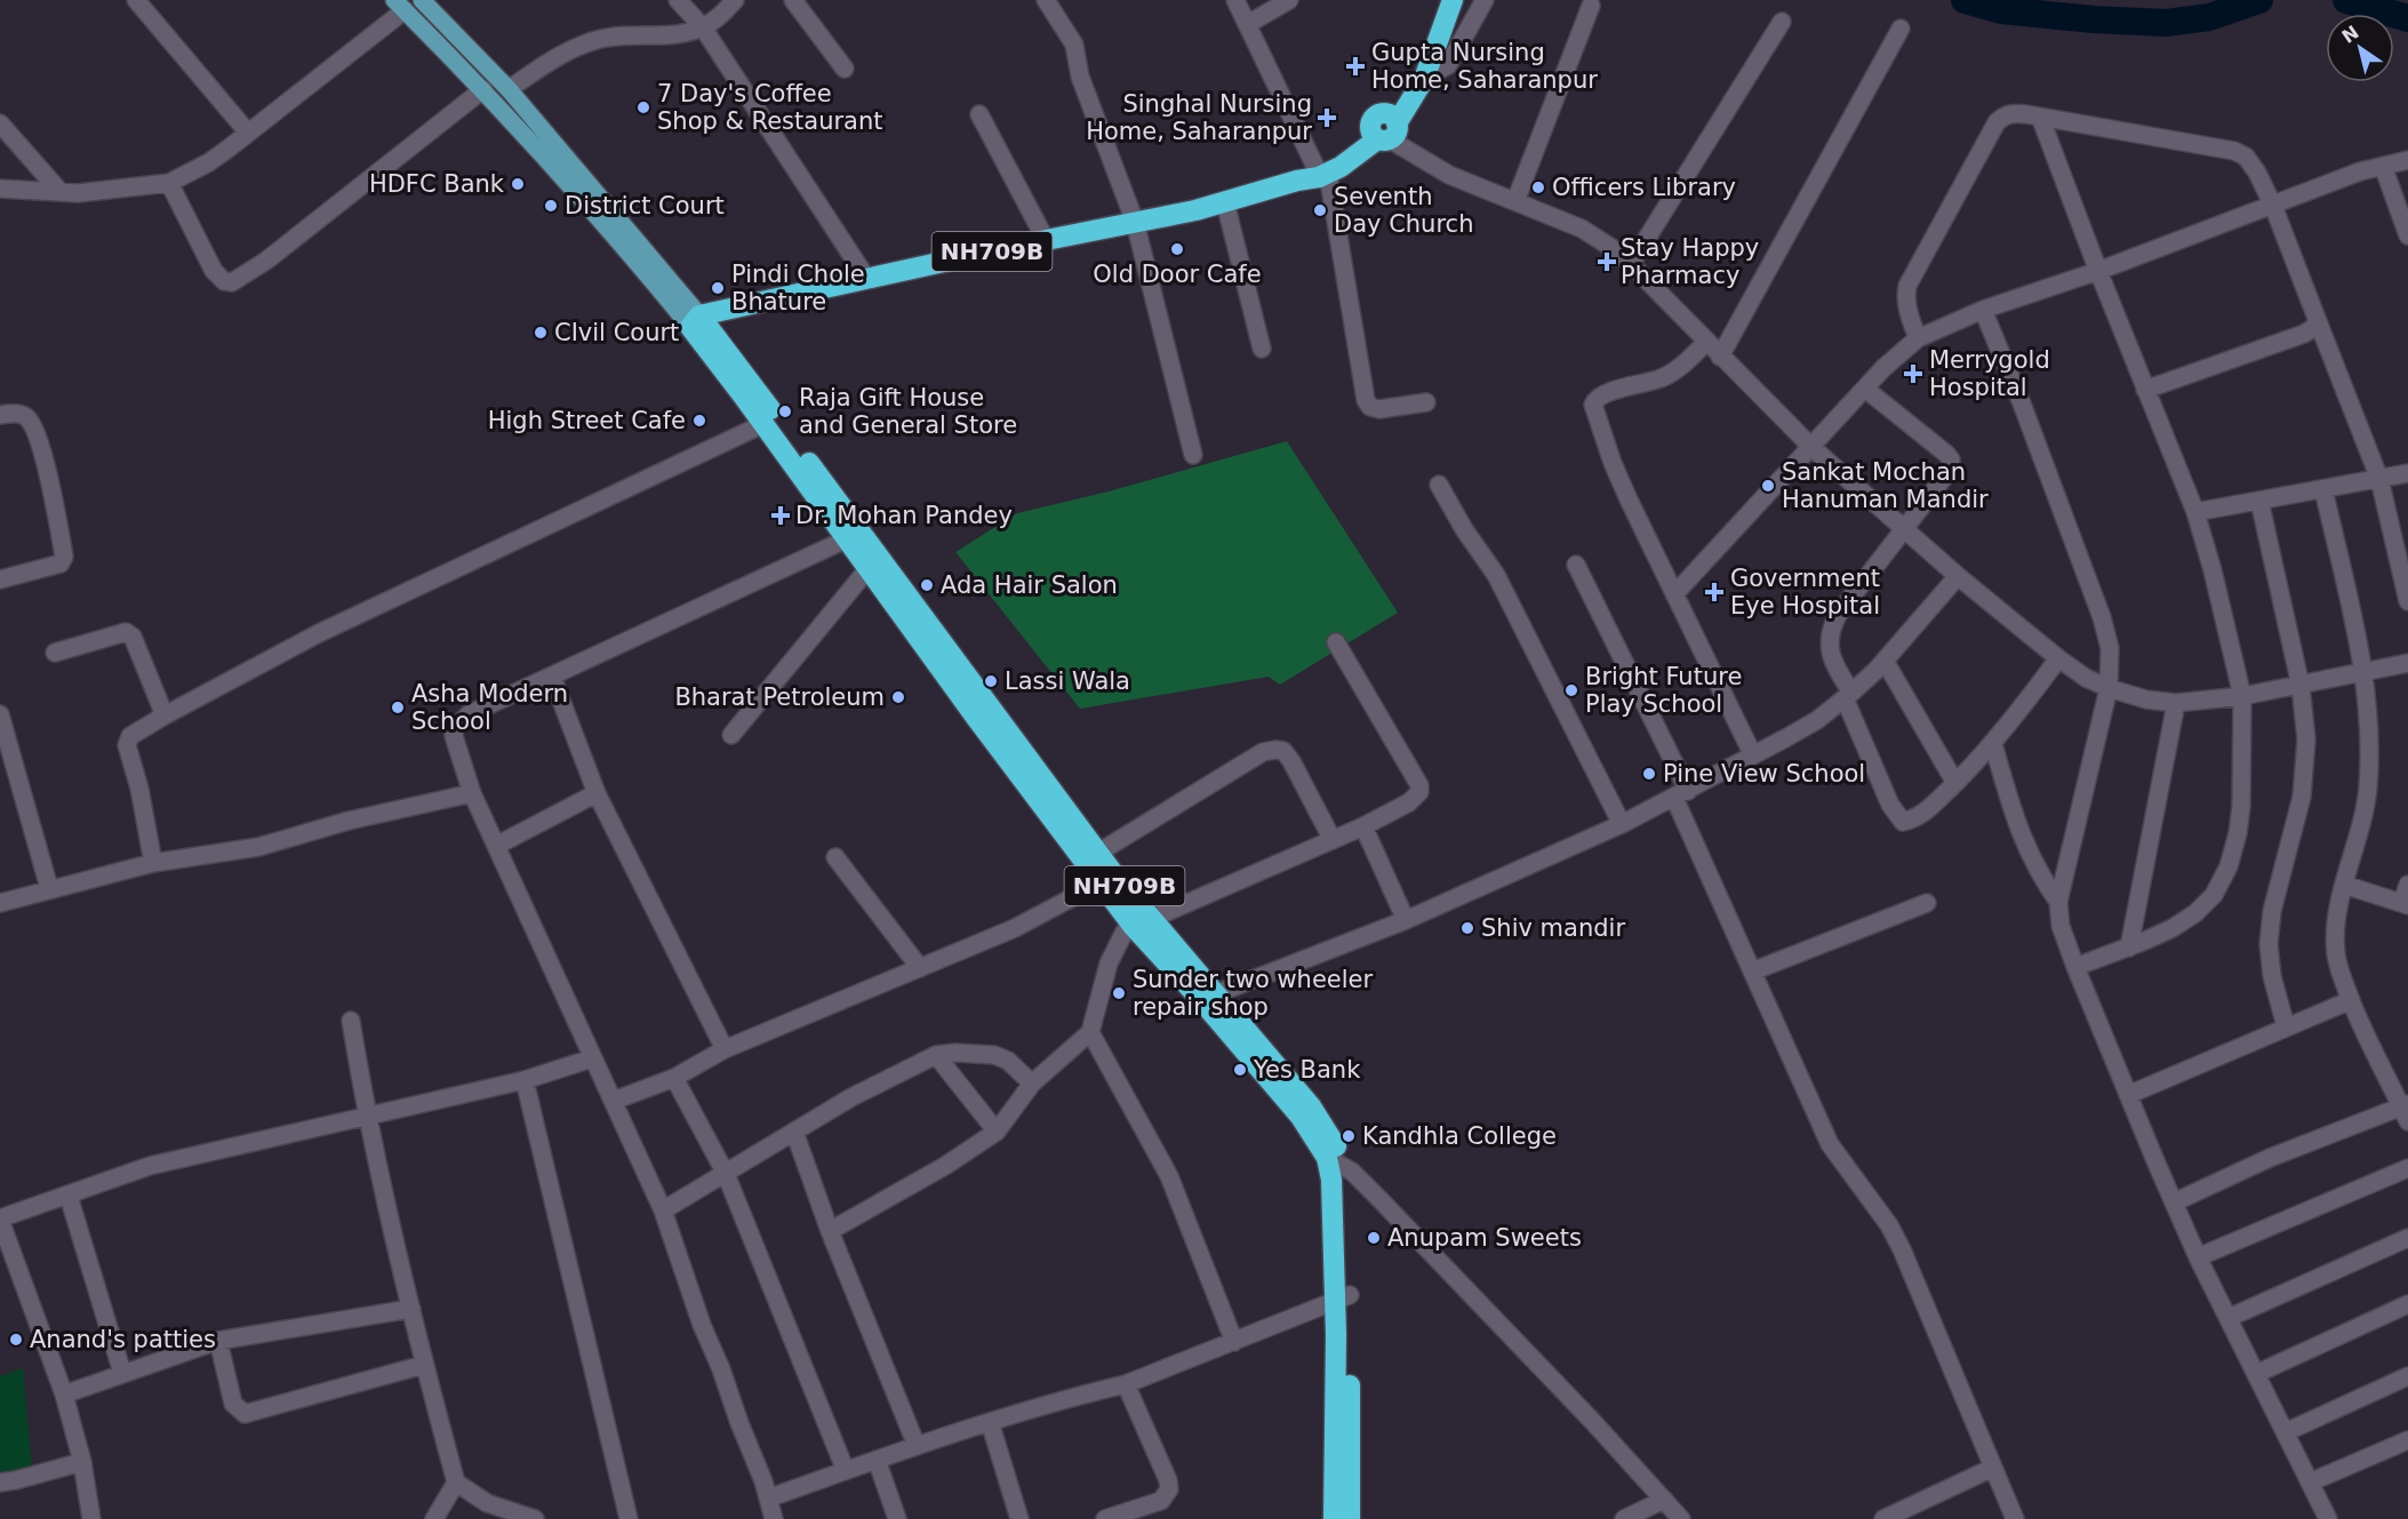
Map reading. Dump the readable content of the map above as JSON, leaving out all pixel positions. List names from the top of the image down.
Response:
{
  "streets": {
    "highway": ["NH709B"]
  },
  "places": {
    "health": [
      "Gupta Nursing Home, Saharanpur",
      "Singhal Nursing Home, Saharanpur",
      "Stay Happy Pharmacy",
      "Merrygold Hospital",
      "Dr. Mohan Pandey",
      "Government Eye Hospital"
    ],
    "other": [
      "7 Day's Coffee Shop & Restaurant",
      "HDFC Bank",
      "Officers Library",
      "District Court",
      "Seventh Day Church",
      "Old Door Cafe",
      "Pindi Chole Bhature",
      "CIvil Court",
      "Raja Gift House and General Store",
      "High Street Cafe",
      "Sankat Mochan Hanuman Mandir",
      "Ada Hair Salon",
      "Lassi Wala",
      "Bright Future Play School",
      "Bharat Petroleum",
      "Asha Modern School",
      "Pine View School",
      "Shiv mandir",
      "Sunder two wheeler repair shop",
      "Yes Bank",
      "Kandhla College",
      "Anupam Sweets",
      "Anand's patties"
    ]
  },
  "north": "top left"
}
